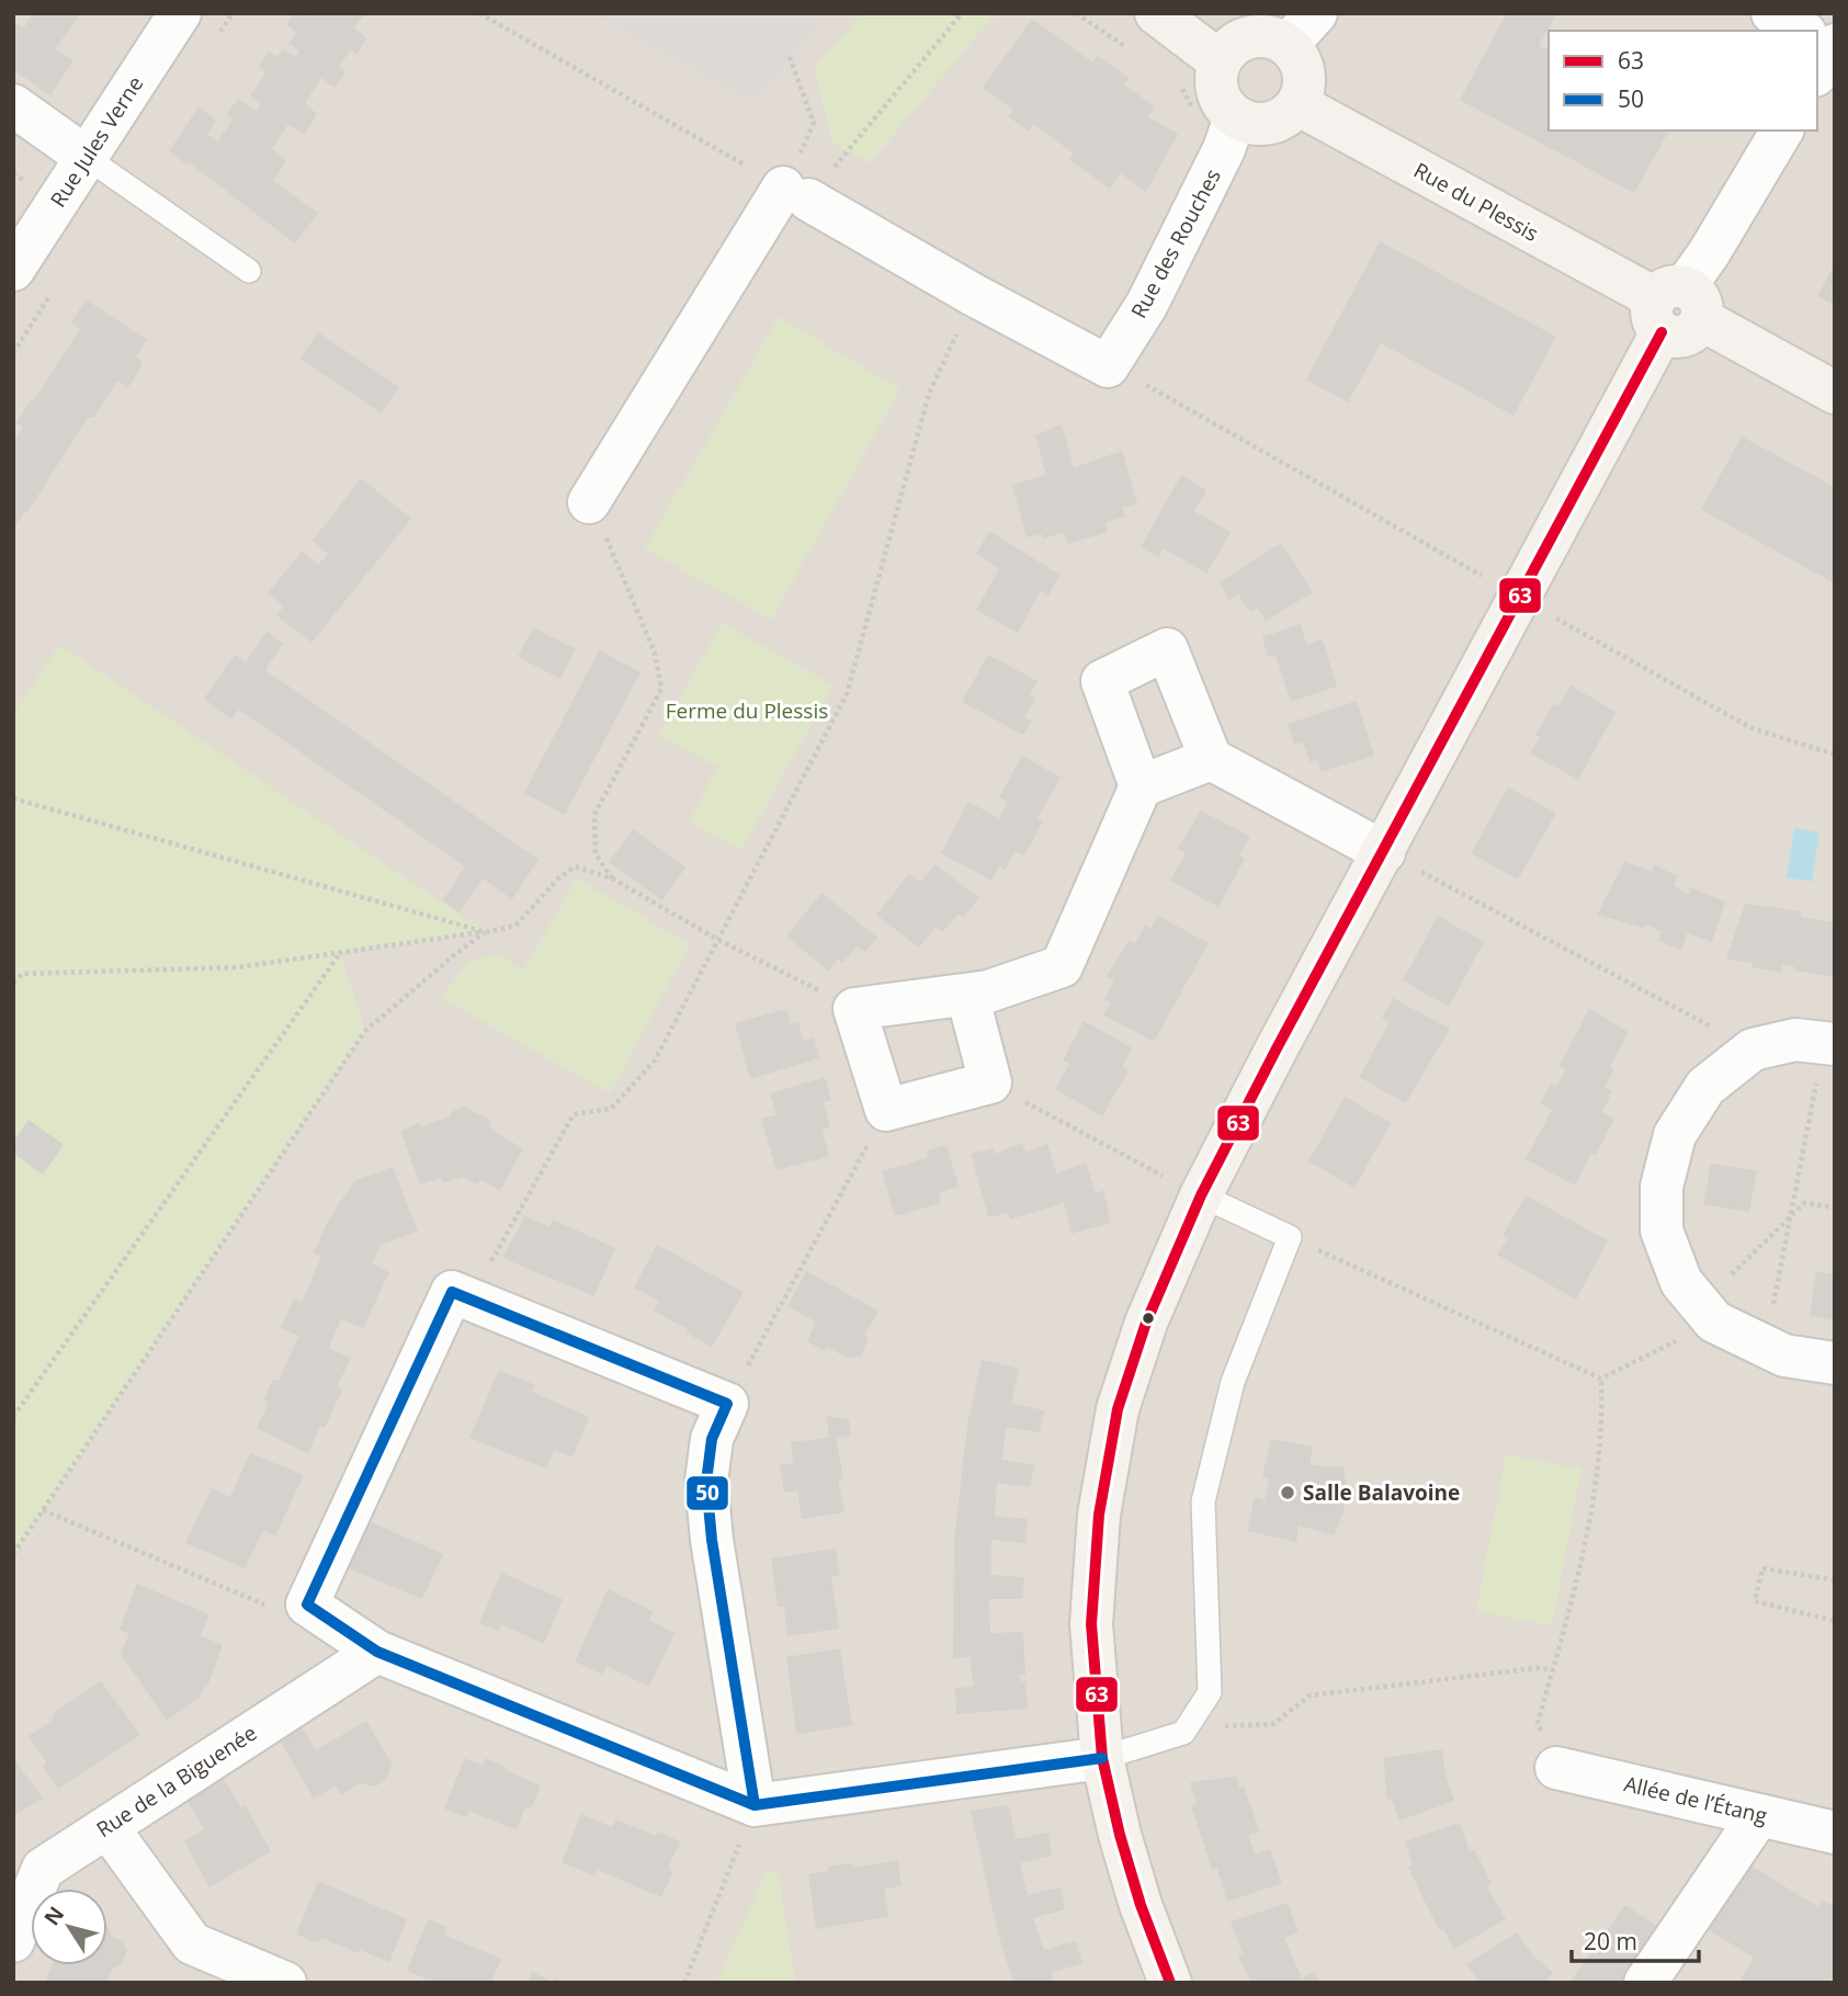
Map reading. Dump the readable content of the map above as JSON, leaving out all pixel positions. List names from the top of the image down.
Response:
{
  "streets": {
    "street": [
      "Rue Jules Verne",
      "Rue du Plessis",
      "Rue des Rouches",
      "Rue de la Biguenée",
      "Allée de l’Étang"
    ]
  },
  "crossings": [
    ["Rue du Plessis", "Rue des Rouches"]
  ],
  "parks": ["Ferme du Plessis"],
  "places": ["Salle Balavoine"],
  "lines": ["transit line 63", "transit line 50"],
  "legend": ["63", "50"],
  "scale_bar": "20 m",
  "north": "top left"
}
